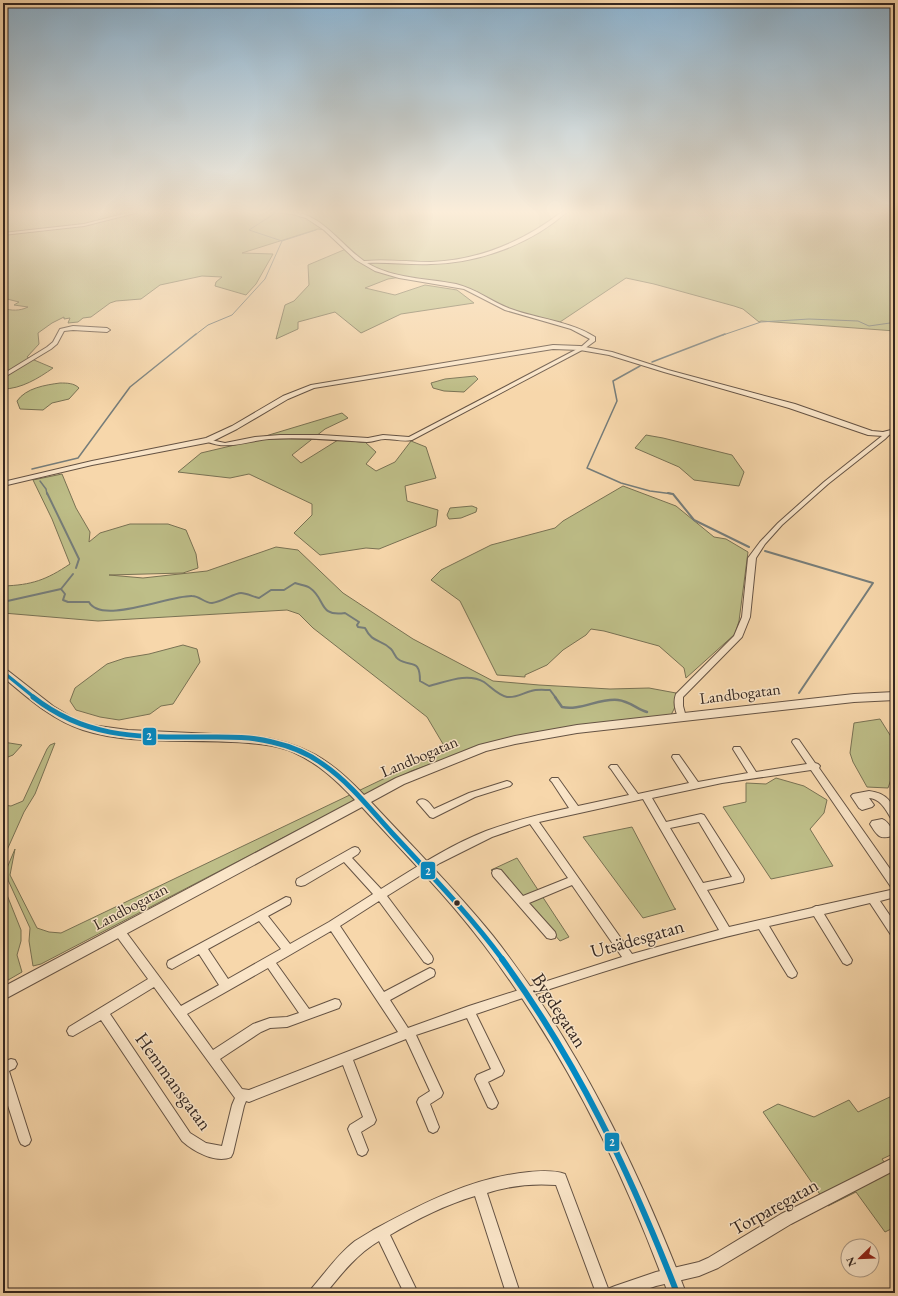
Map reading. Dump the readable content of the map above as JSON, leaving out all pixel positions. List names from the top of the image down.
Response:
{
  "streets": {
    "street": [
      "Landbogatan",
      "Utsädesgatan",
      "Bygdegatan",
      "Hemmansgatan",
      "Torparegatan"
    ]
  },
  "crossings": [
    ["Landbogatan", "Bygdegatan"],
    ["Utsädesgatan", "Bygdegatan"],
    ["Bygdegatan", "Torparegatan"]
  ],
  "lines": ["transit line 2"],
  "north": "bottom left"
}
